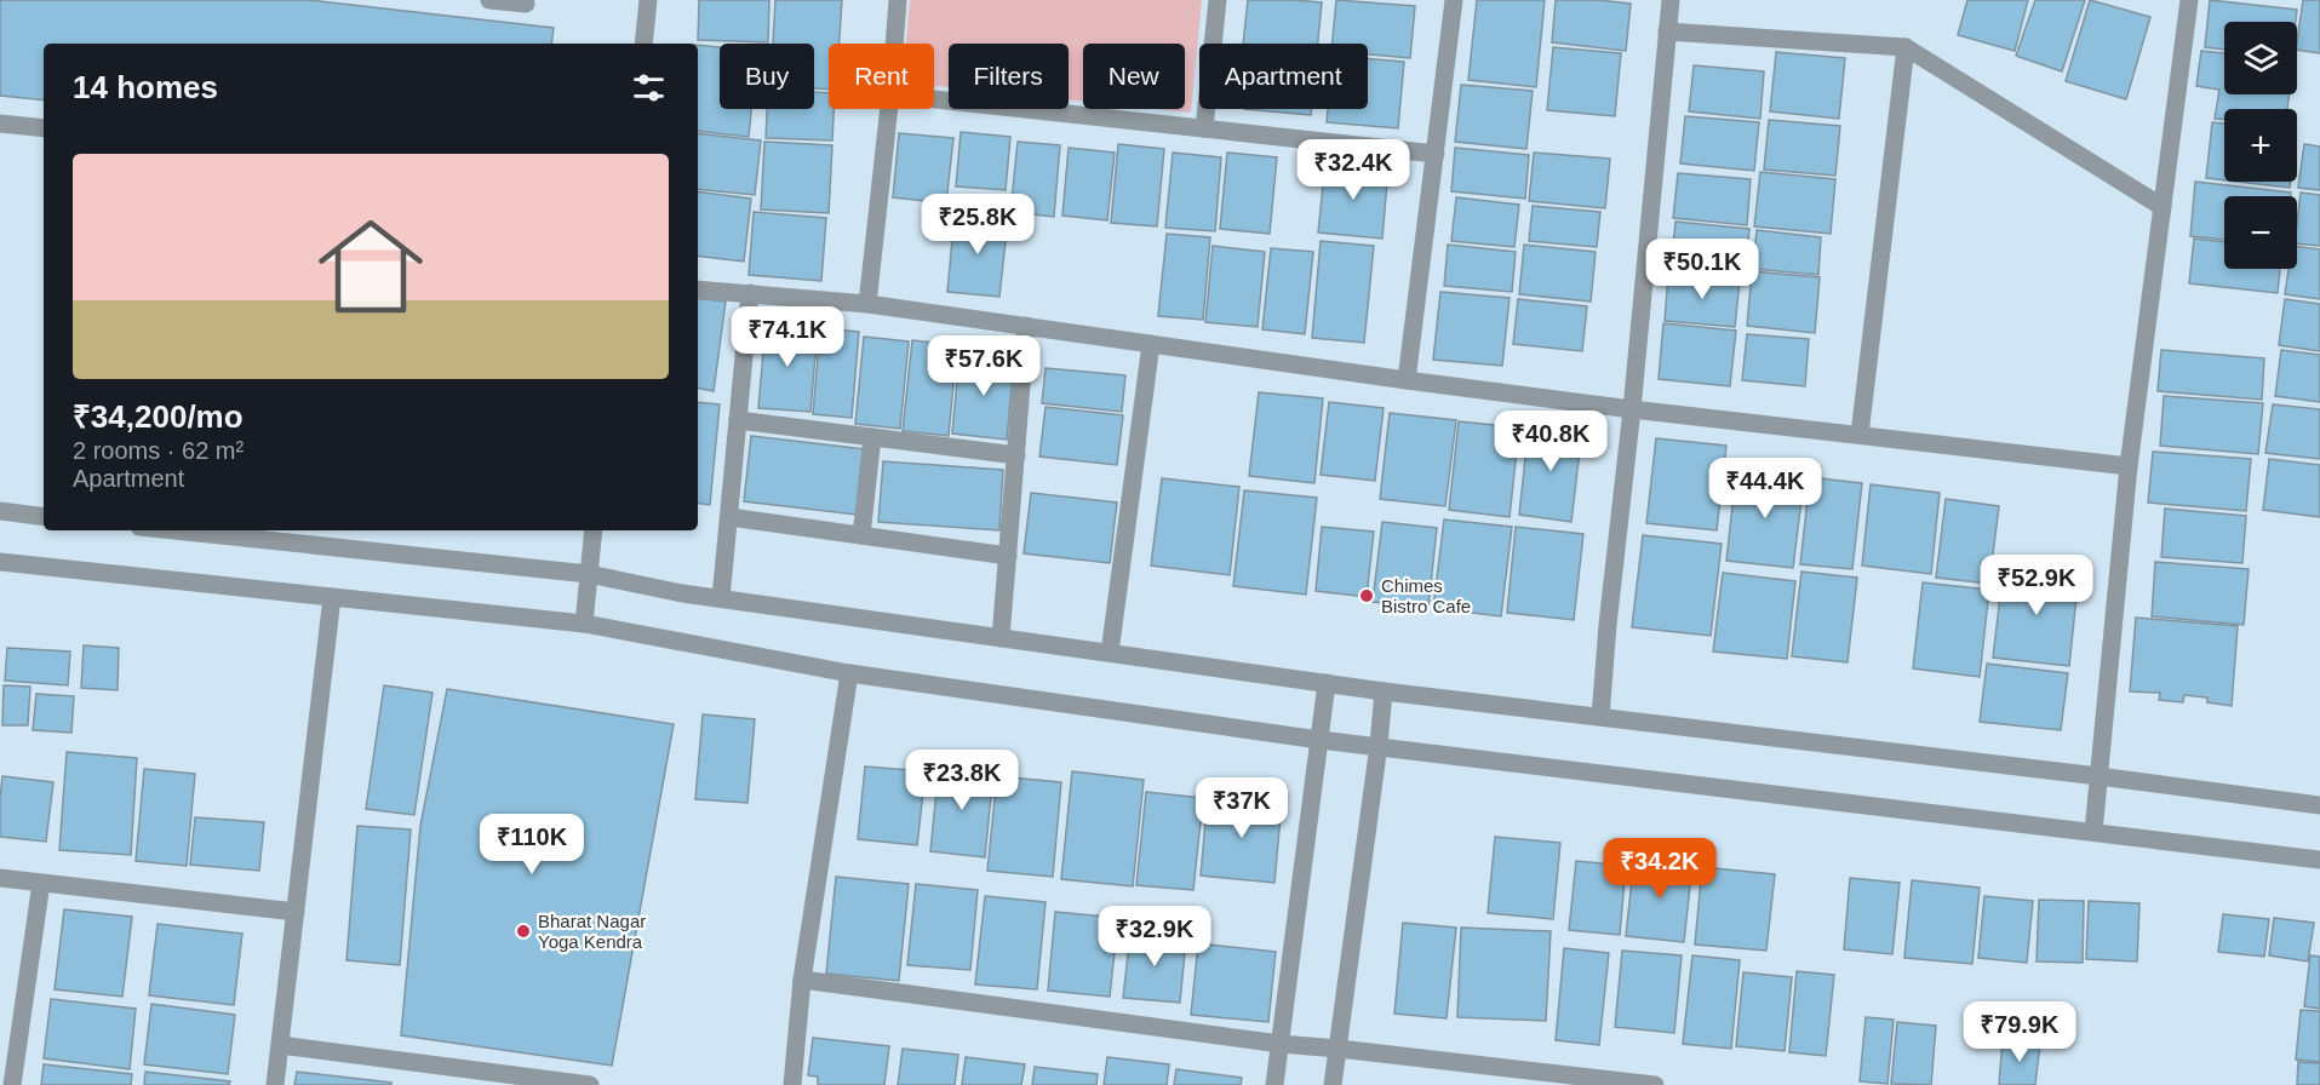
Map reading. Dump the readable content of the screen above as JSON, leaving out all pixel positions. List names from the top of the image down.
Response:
{
  "places": ["Chimes Bistro Cafe", "Bharat Nagar Yoga Kendra"],
  "page": {
    "map_buttons": ["+", "−"],
    "chip": [
      "Buy",
      "Rent",
      "Filters",
      "New",
      "Apartment"
    ],
    "heading": "14 homes",
    "list": [
      {
        "name": "₹34,200/mo",
        "note": "2 rooms · 62 m² · Apartment"
      }
    ],
    "price": [
      "₹32.4K",
      "₹25.8K",
      "₹50.1K",
      "₹74.1K",
      "₹57.6K",
      "₹40.8K",
      "₹44.4K",
      "₹52.9K",
      "₹23.8K",
      "₹37K",
      "₹110K",
      "₹34.2K",
      "₹32.9K",
      "₹79.9K"
    ]
  }
}
